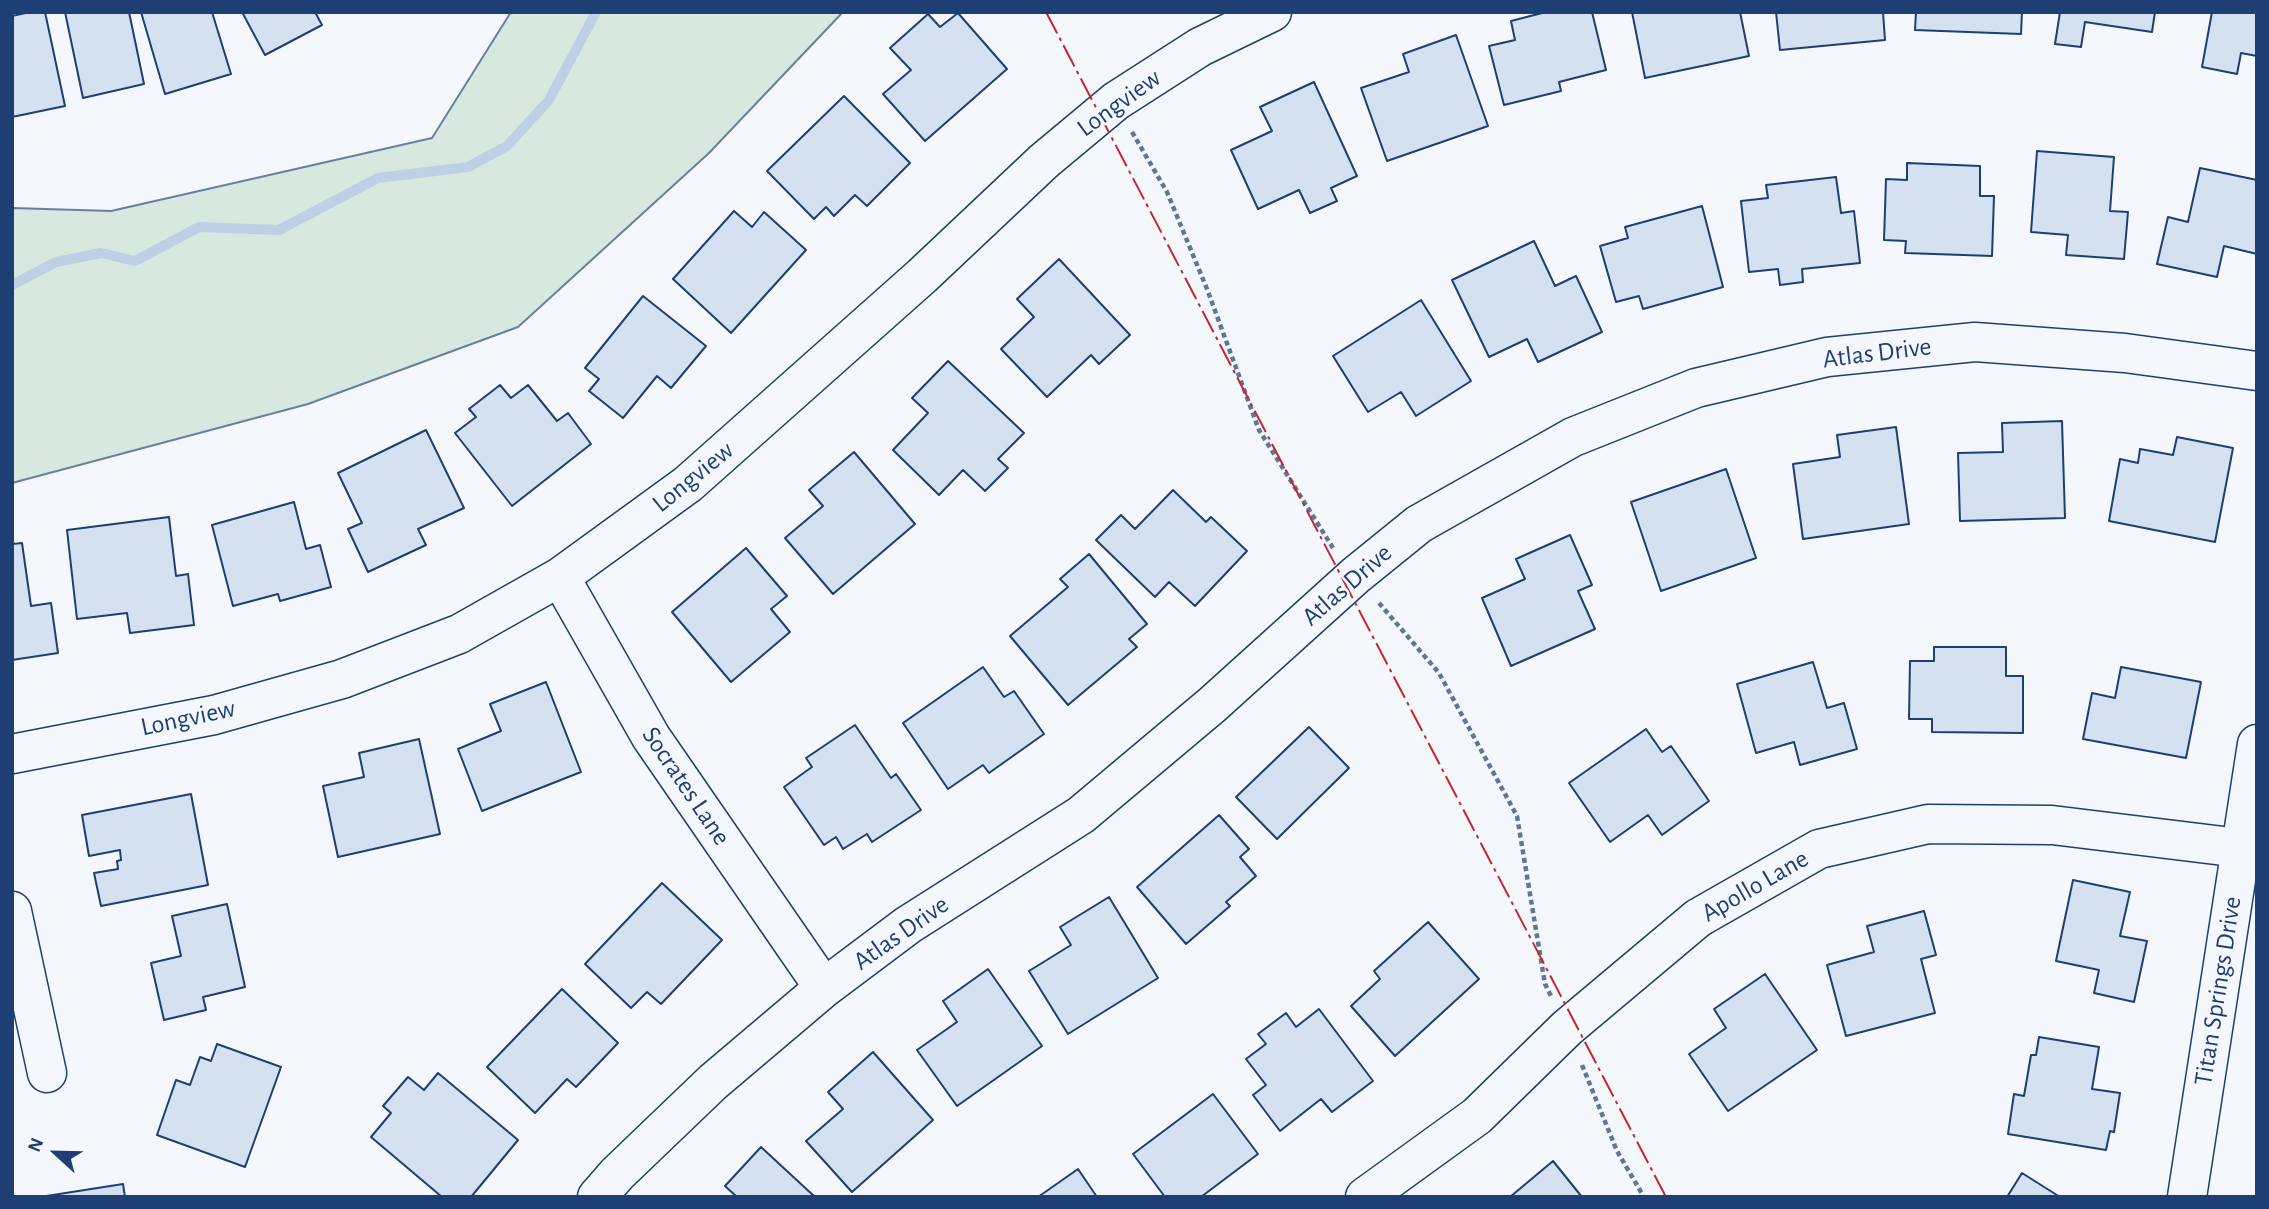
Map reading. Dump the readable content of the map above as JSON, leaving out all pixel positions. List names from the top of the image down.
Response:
{
  "streets": {
    "street": [
      "Longview",
      "Atlas Drive",
      "Socrates Lane",
      "Apollo Lane",
      "Titan Springs Drive"
    ]
  },
  "crossings": [
    ["Longview", "Socrates Lane"],
    ["Atlas Drive", "Socrates Lane"],
    ["Apollo Lane", "Titan Springs Drive"]
  ],
  "north": "left"
}
